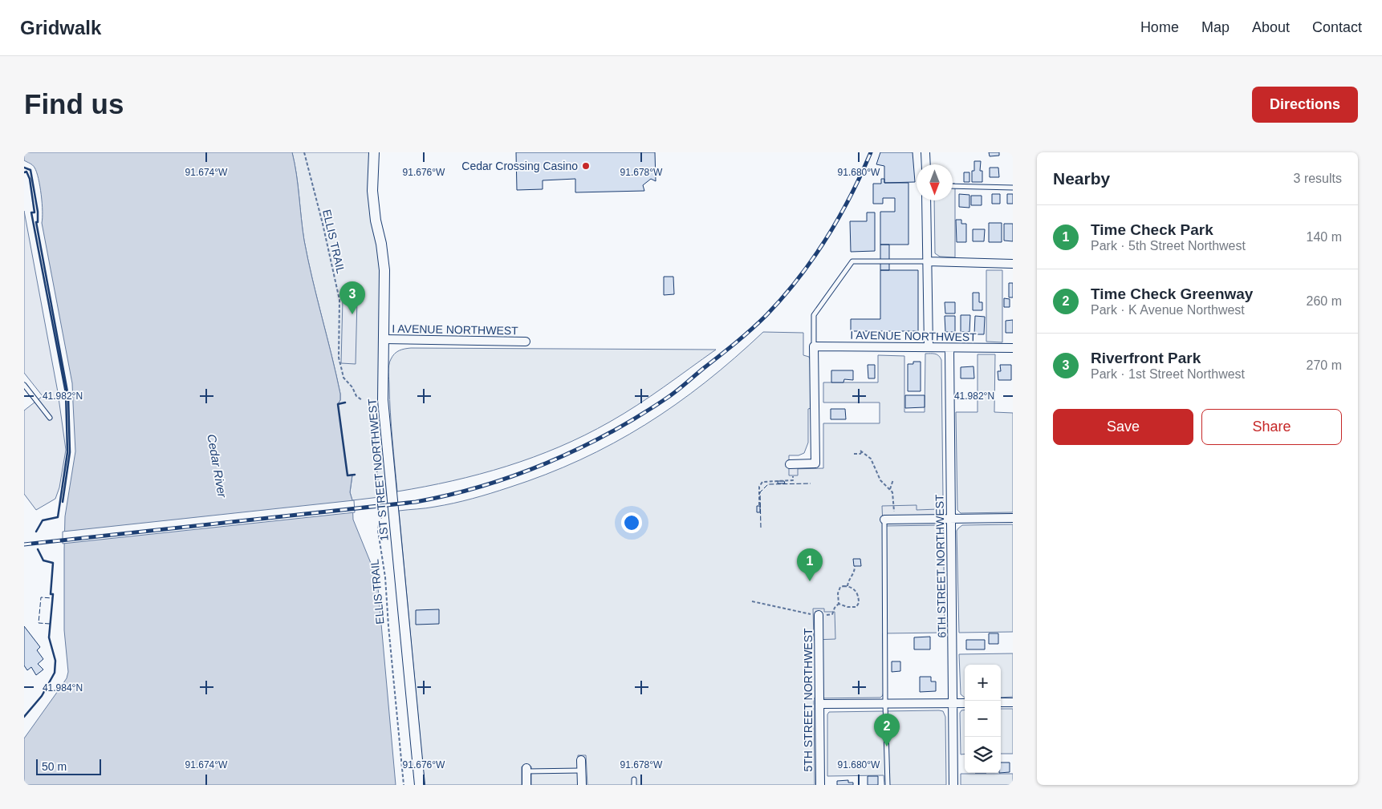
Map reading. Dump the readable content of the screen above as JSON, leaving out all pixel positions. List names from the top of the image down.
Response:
{
  "streets": {
    "street": [
      "I AVENUE NORTHWEST",
      "1ST STREET NORTHWEST",
      "6TH STREET NORTHWEST",
      "5TH STREET NORTHWEST"
    ],
    "path": ["ELLIS TRAIL"]
  },
  "crossings": [
    ["I AVENUE NORTHWEST", "1ST STREET NORTHWEST"],
    ["I AVENUE NORTHWEST", "6TH STREET NORTHWEST"]
  ],
  "water": ["Cedar River"],
  "places": ["Cedar Crossing Casino"],
  "scale_bar": "50 m",
  "north": "bottom",
  "page": {
    "header": "Gridwalk",
    "nav": [
      "Home",
      "Map",
      "About",
      "Contact"
    ],
    "buttons": [
      "Directions",
      ["Save", "Share"]
    ],
    "title": "Find us",
    "heading": ["Nearby", "3 results"],
    "list": [
      {
        "mark": "1",
        "name": "Time Check Park",
        "note": "Park · 5th Street Northwest",
        "value": "140 m"
      },
      {
        "mark": "2",
        "name": "Time Check Greenway",
        "note": "Park · K Avenue Northwest",
        "value": "260 m"
      },
      {
        "mark": "3",
        "name": "Riverfront Park",
        "note": "Park · 1st Street Northwest",
        "value": "270 m"
      }
    ],
    "pins": ["3", "1", "2"],
    "map_buttons": ["+", "−"],
    "scale": "50 m"
  },
  "coordinates": [
    "91.674°W",
    "91.676°W",
    "91.678°W",
    "91.680°W",
    "41.982°N",
    "41.984°N"
  ]
}
